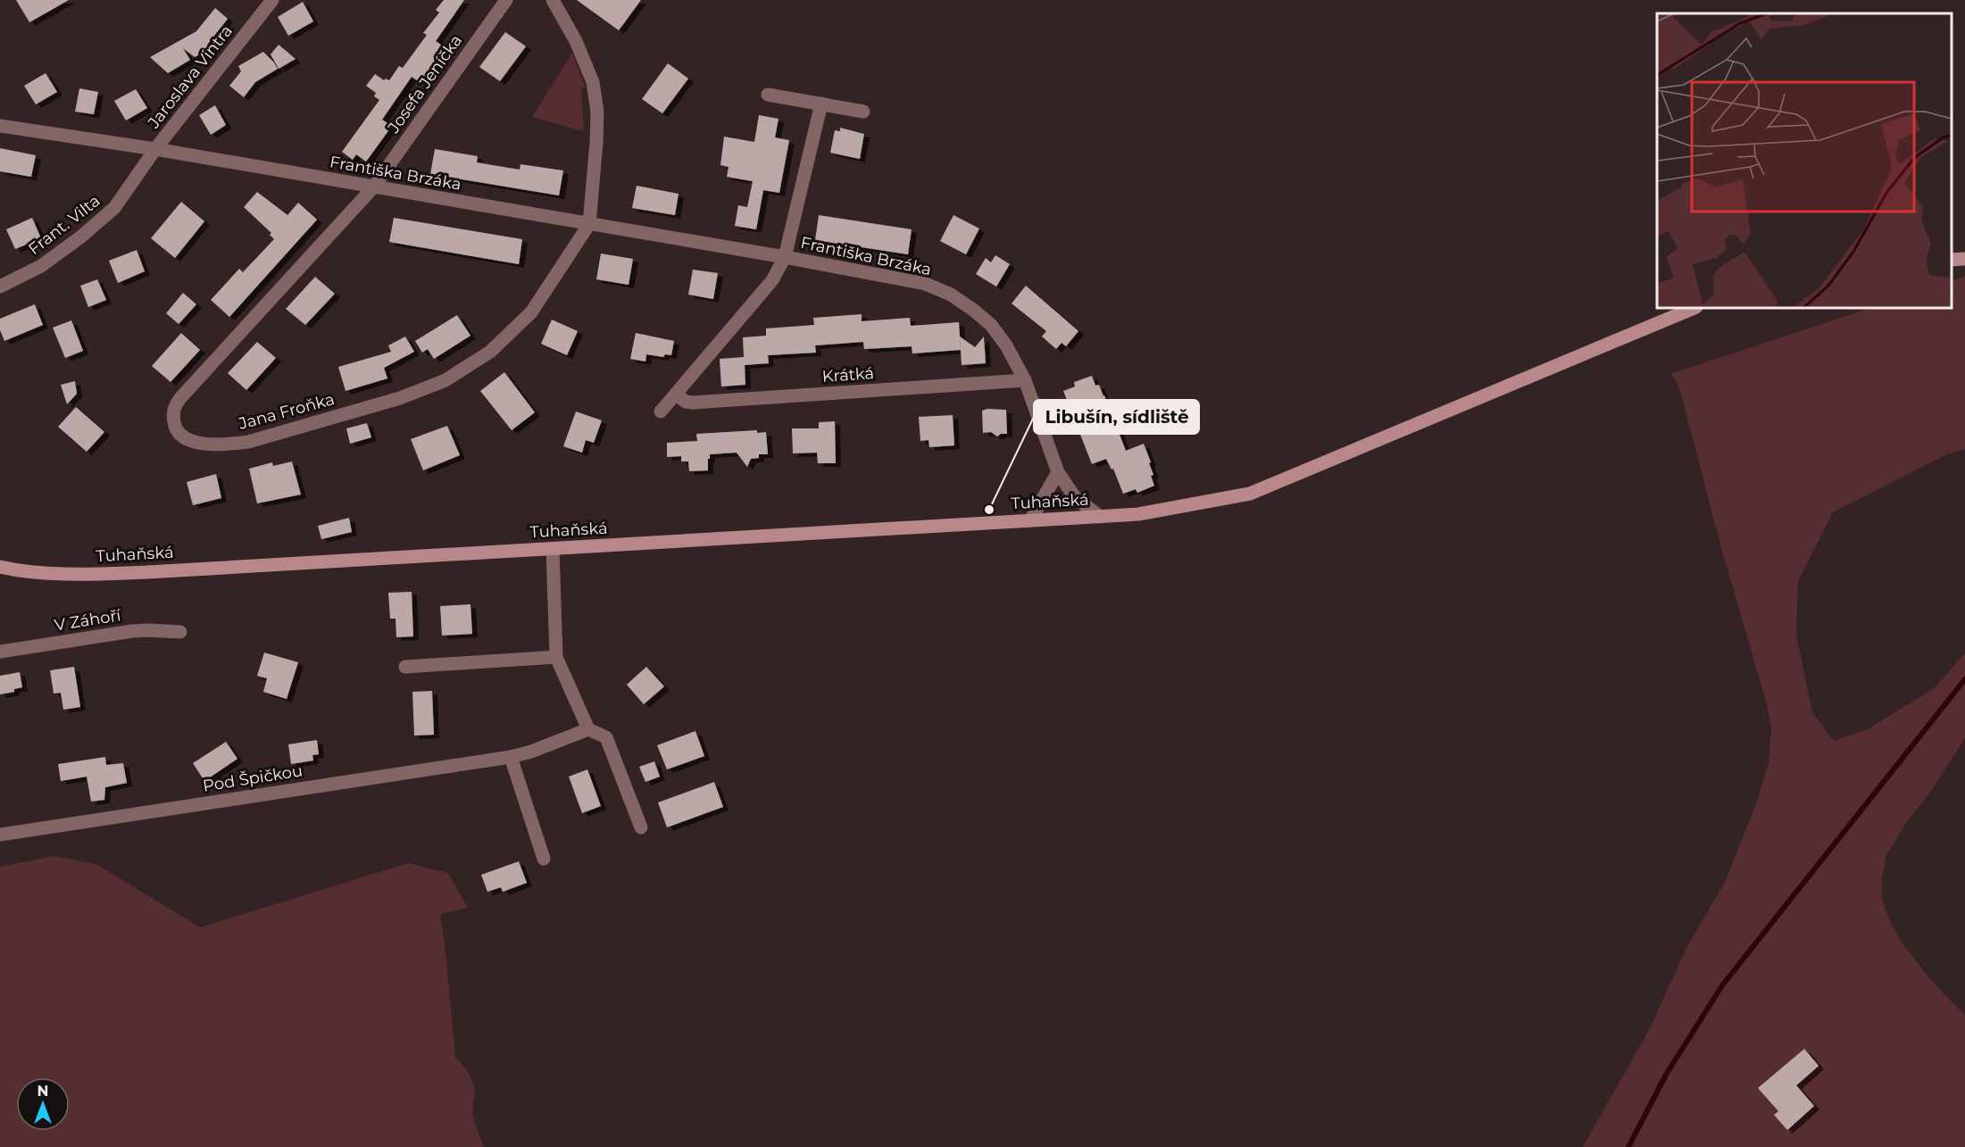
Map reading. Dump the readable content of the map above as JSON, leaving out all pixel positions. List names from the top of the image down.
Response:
{
  "streets": {
    "street": [
      "Jaroslava Vintra",
      "Josefa Jeníčka",
      "Františka Brzáka",
      "Frant. Vilta",
      "Krátká",
      "Jana Froňka",
      "Tuhaňská",
      "V Záhoří",
      "Pod Špičkou"
    ]
  },
  "crossings": [
    ["Jaroslava Vintra", "Františka Brzáka"],
    ["Jaroslava Vintra", "Frant. Vilta"],
    ["Josefa Jeníčka", "Františka Brzáka"],
    ["Josefa Jeníčka", "Jana Froňka"],
    ["Františka Brzáka", "Frant. Vilta"],
    ["Františka Brzáka", "Krátká"],
    ["Františka Brzáka", "Jana Froňka"],
    ["Františka Brzáka", "Tuhaňská"]
  ],
  "places": ["Libušín, sídliště"],
  "north": "top"
}
